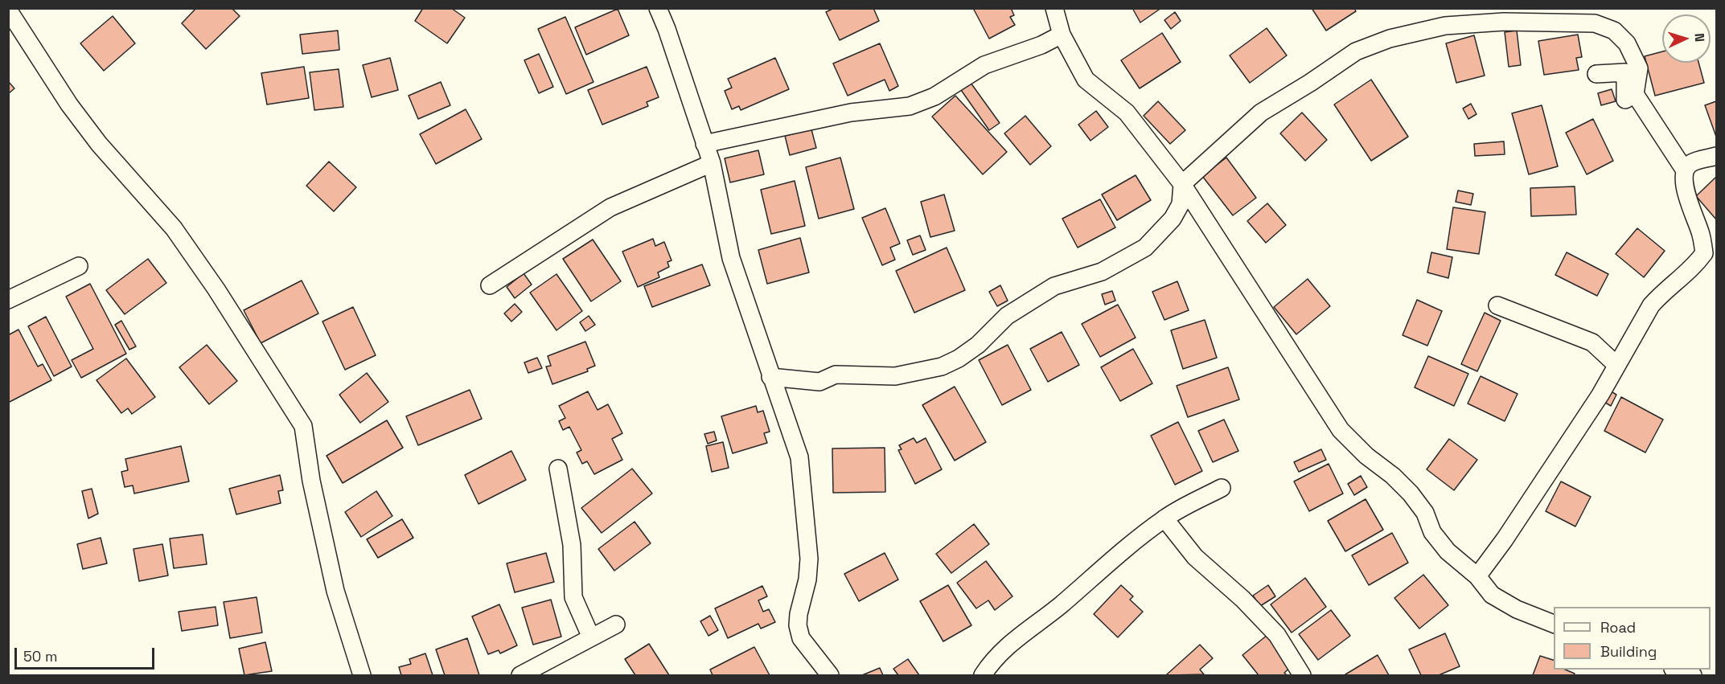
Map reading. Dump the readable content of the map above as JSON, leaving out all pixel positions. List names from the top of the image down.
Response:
{
  "legend": ["Road", "Building"],
  "scale_bar": "50 m",
  "north": "right"
}
